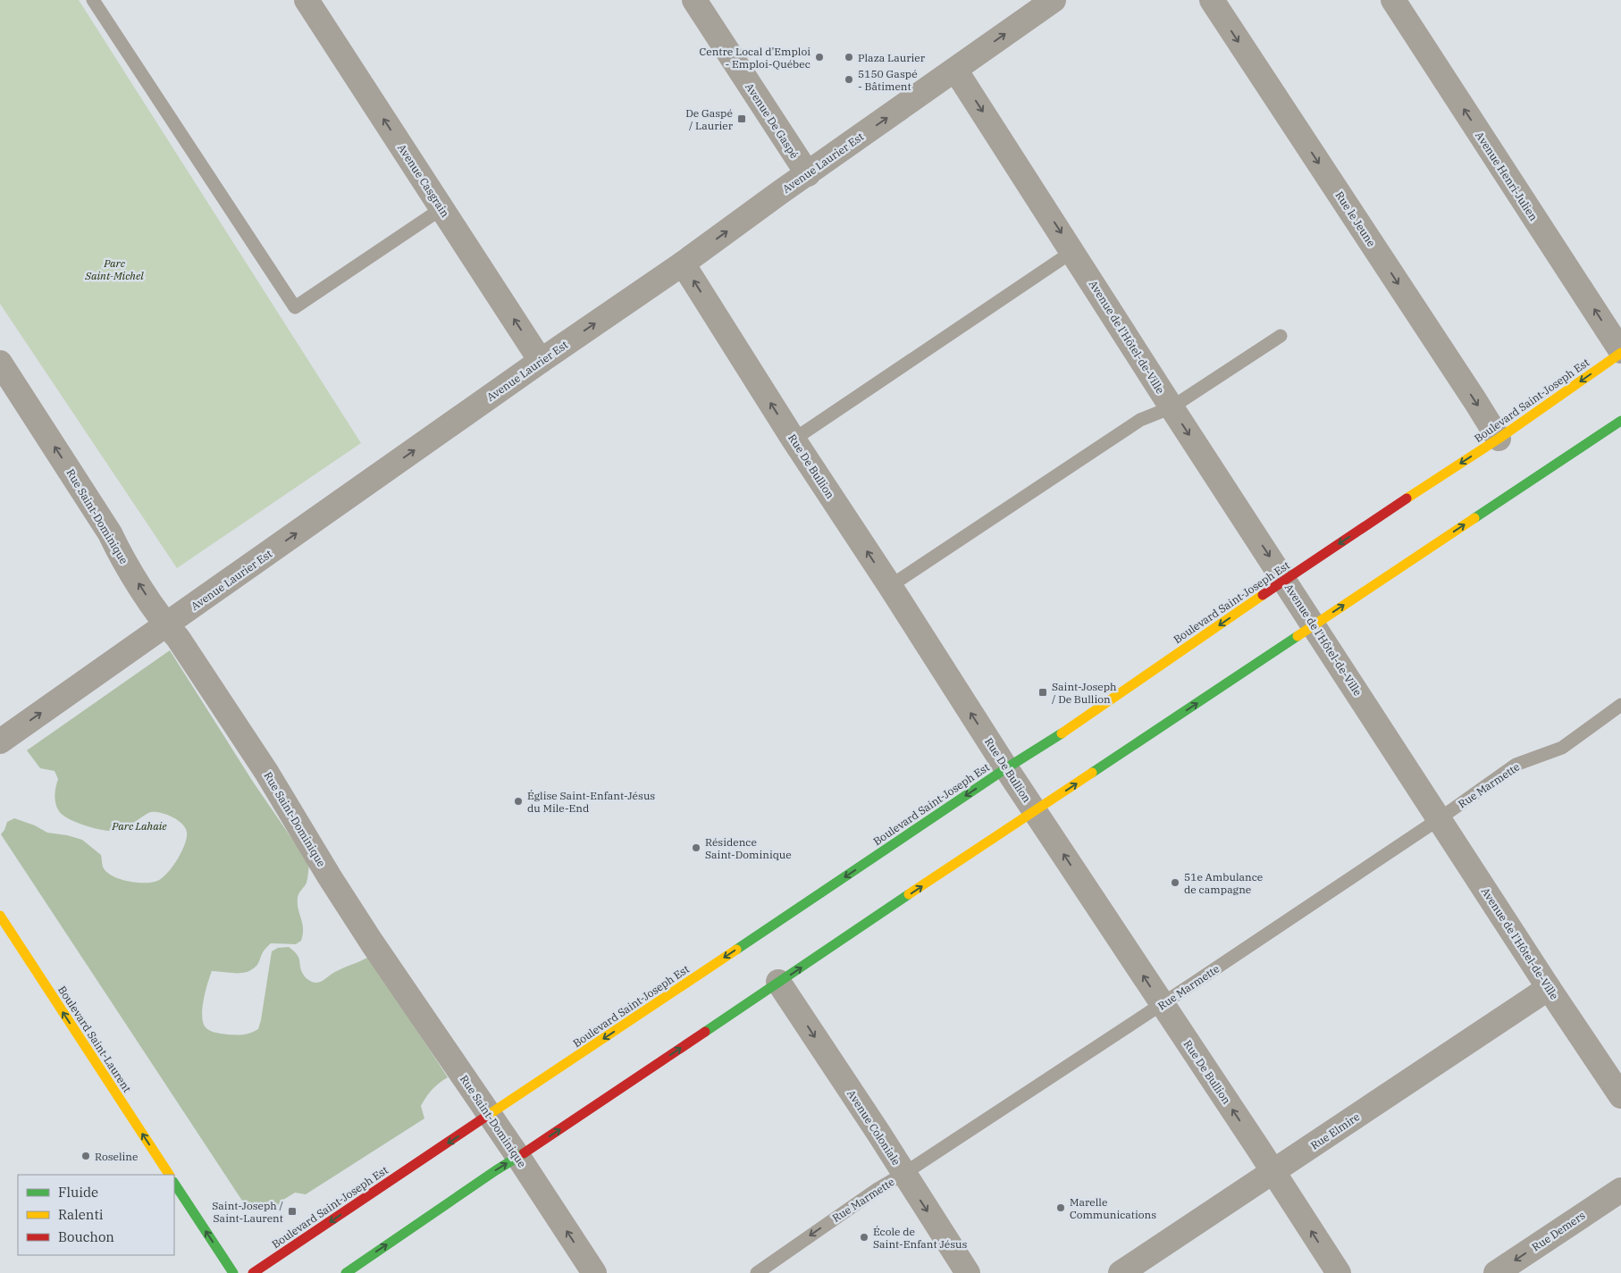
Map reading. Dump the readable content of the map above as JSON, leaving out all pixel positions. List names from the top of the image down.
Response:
{
  "streets": {
    "main road": ["Boulevard Saint-Joseph Est", "Boulevard Saint-Laurent"],
    "street": [
      "Avenue De Gaspé",
      "Avenue Laurier Est",
      "Avenue Henri-Julien",
      "Avenue Casgrain",
      "Rue le Jeune",
      "Avenue de l'Hôtel-de-Ville",
      "Rue De Bullion",
      "Rue Saint-Dominique",
      "Avenue Coloniale",
      "Rue Elmire",
      "Rue Demers"
    ],
    "lane": ["Rue Marmette"]
  },
  "crossings": [
    ["Avenue De Gaspé", "Avenue Laurier Est"],
    ["Avenue Laurier Est", "Avenue Casgrain"],
    ["Avenue Laurier Est", "Avenue de l'Hôtel-de-Ville"],
    ["Avenue Laurier Est", "Rue De Bullion"],
    ["Avenue Laurier Est", "Rue Saint-Dominique"],
    ["Avenue Henri-Julien", "Boulevard Saint-Joseph Est"],
    ["Rue le Jeune", "Boulevard Saint-Joseph Est"],
    ["Avenue de l'Hôtel-de-Ville", "Boulevard Saint-Joseph Est"],
    ["Avenue de l'Hôtel-de-Ville", "Rue Marmette"],
    ["Avenue de l'Hôtel-de-Ville", "Rue Elmire"],
    ["Boulevard Saint-Joseph Est", "Rue De Bullion"],
    ["Boulevard Saint-Joseph Est", "Rue Saint-Dominique"],
    ["Rue De Bullion", "Rue Marmette"],
    ["Rue De Bullion", "Rue Elmire"],
    ["Rue Marmette", "Avenue Coloniale"]
  ],
  "one_way": [
    "Avenue Laurier Est",
    "Avenue Henri-Julien",
    "Avenue Casgrain",
    "Rue le Jeune",
    "Rue De Bullion",
    "Rue Saint-Dominique",
    "Boulevard Saint-Laurent",
    "Avenue Coloniale",
    "Rue Demers"
  ],
  "parks": ["Parc Saint-Michel", "Parc Lahaie"],
  "places": {
    "other": [
      "Centre Local d'Emploi - Emploi-Québec",
      "Plaza Laurier",
      "5150 Gaspé - Bâtiment",
      "Église Saint-Enfant-Jésus du Mile-End",
      "Résidence Saint-Dominique",
      "51e Ambulance de campagne",
      "Roseline",
      "Marelle Communications",
      "École de Saint-Enfant Jésus"
    ],
    "transit": ["De Gaspé / Laurier", "Saint-Joseph / De Bullion", "Saint-Joseph / Saint-Laurent"]
  },
  "legend": ["Fluide", "Ralenti", "Bouchon"]
}
